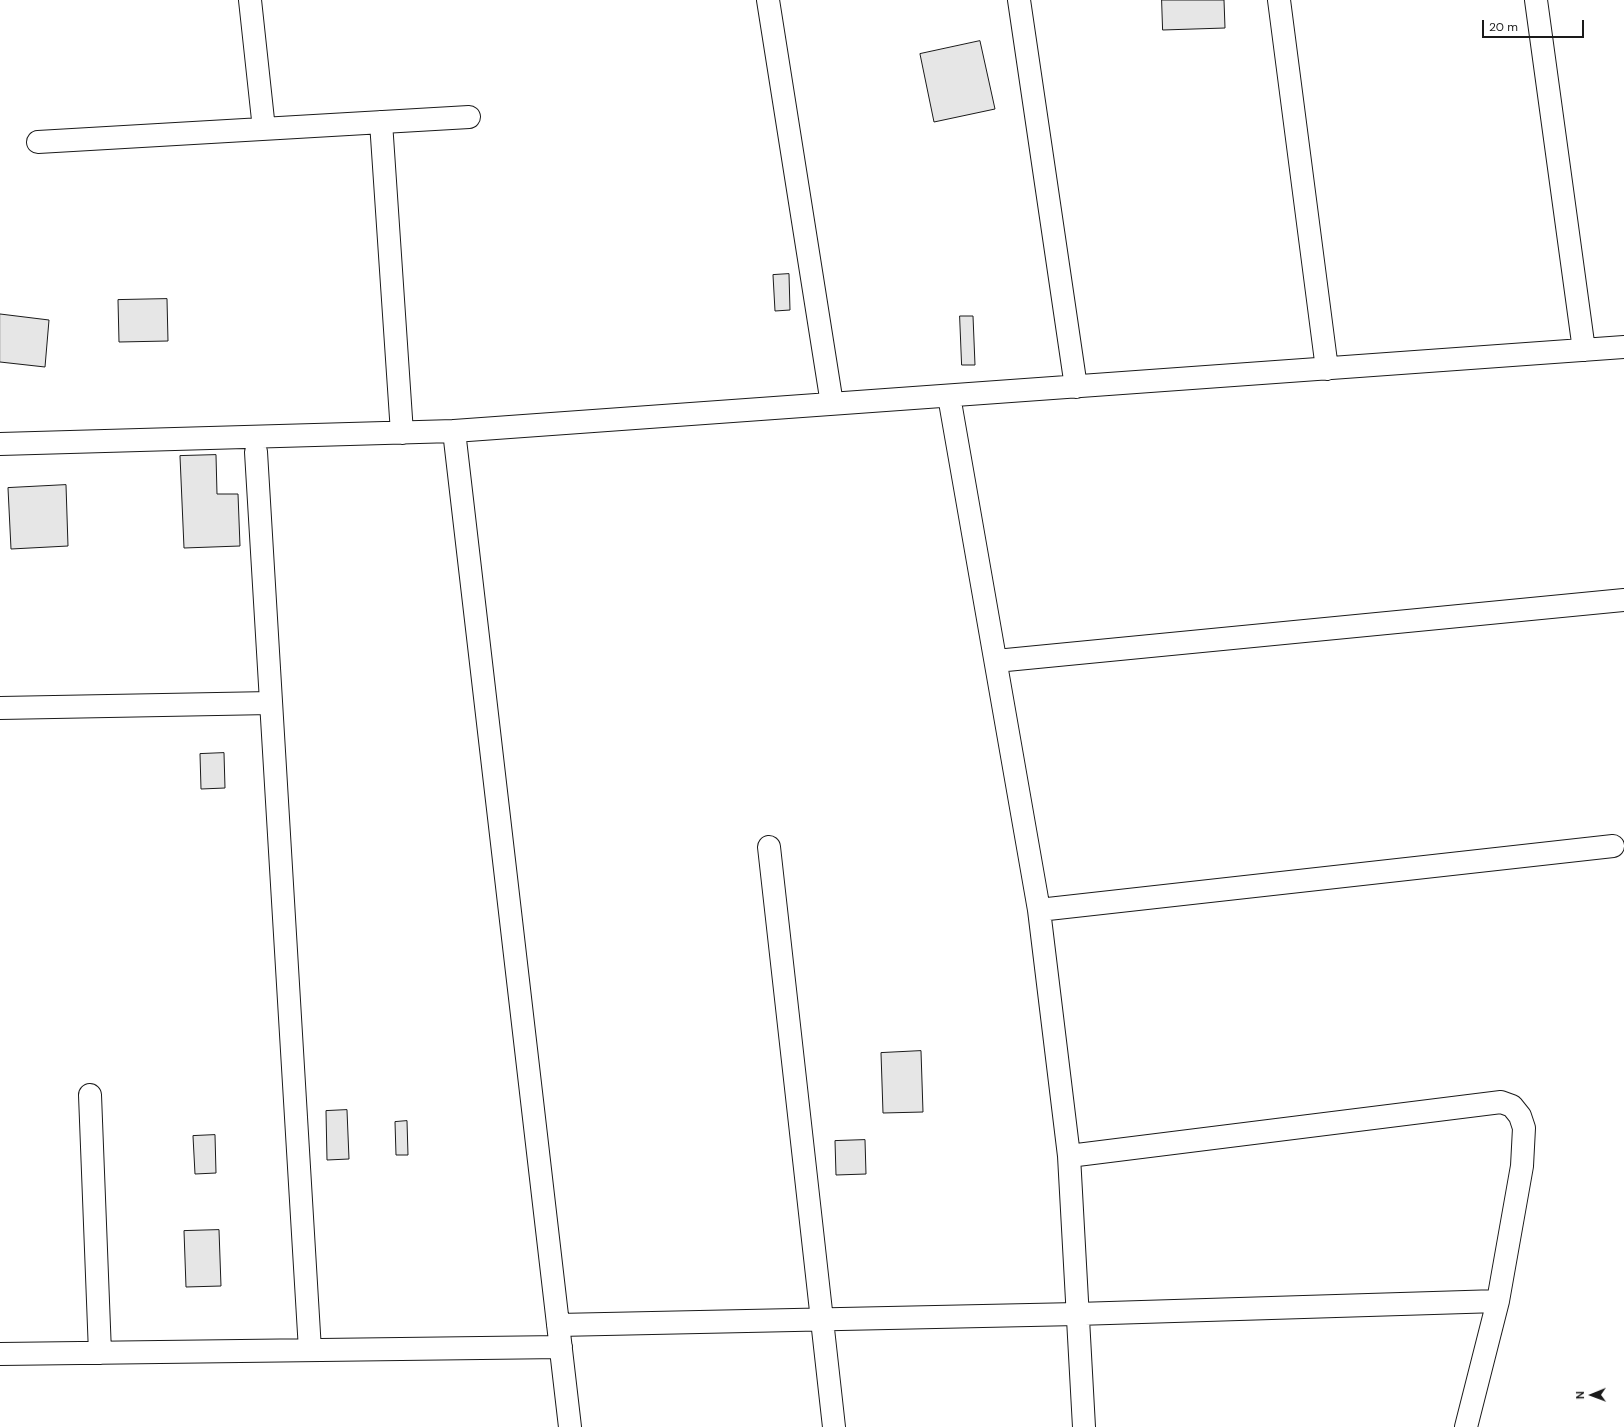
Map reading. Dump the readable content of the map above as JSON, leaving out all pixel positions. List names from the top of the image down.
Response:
{
  "scale_bar": "20 m",
  "north": "left"
}
